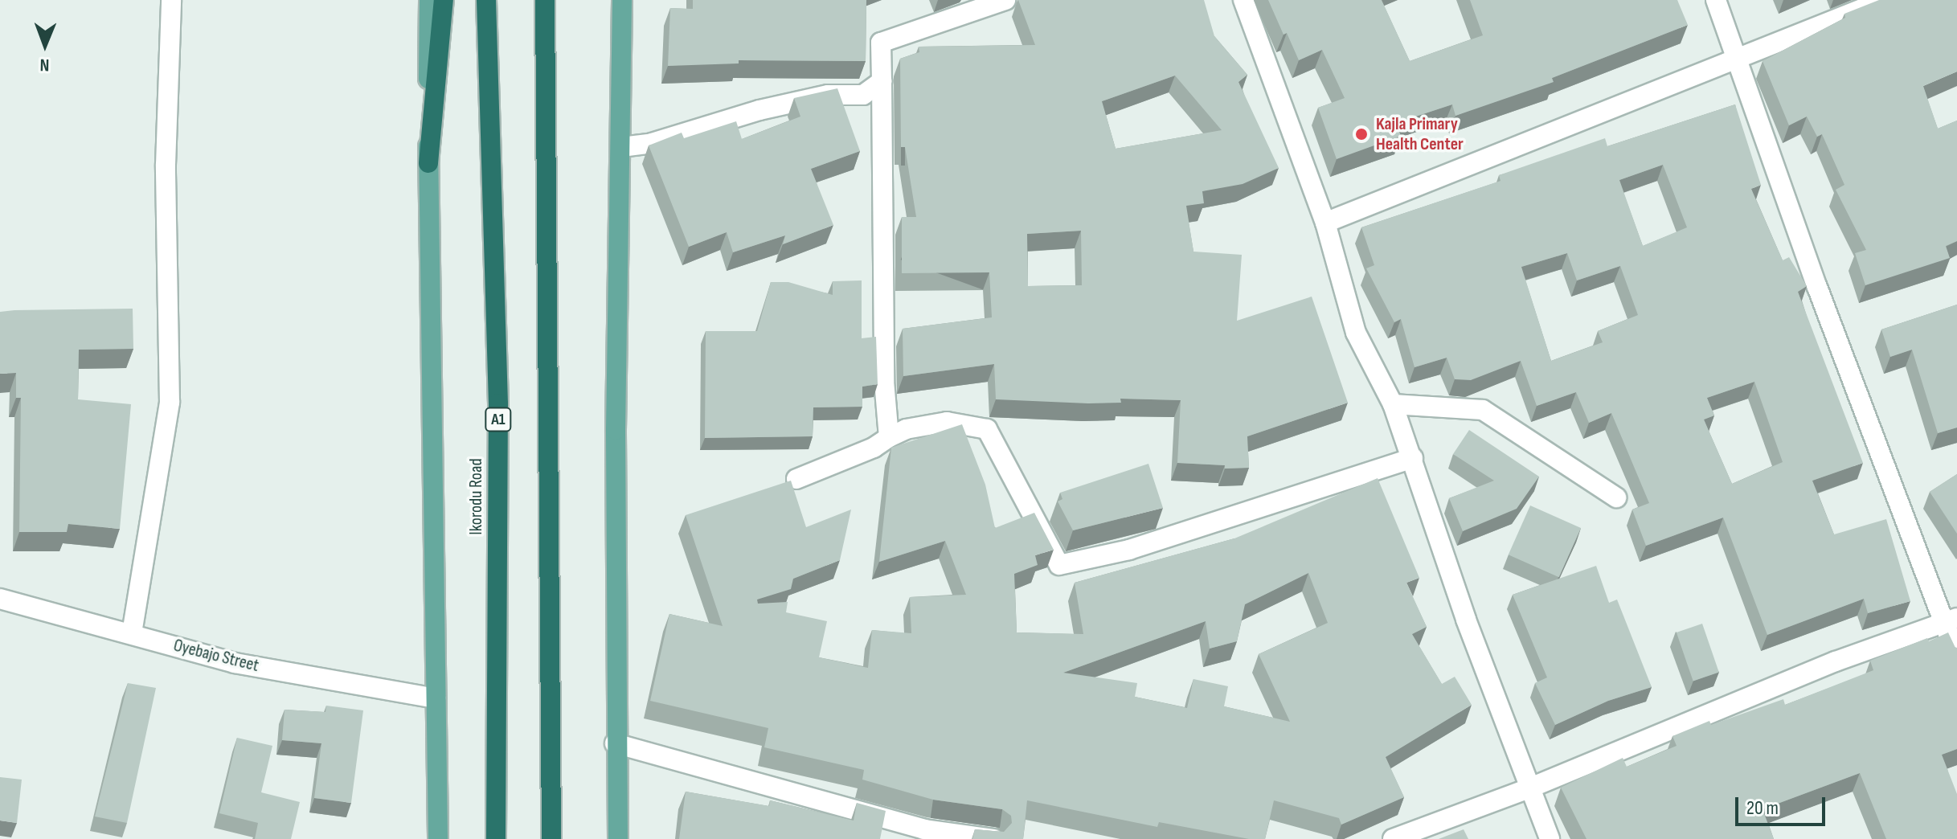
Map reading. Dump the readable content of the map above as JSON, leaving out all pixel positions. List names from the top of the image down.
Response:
{
  "streets": {
    "highway": ["A1", "Ikorodu Road"],
    "street": ["Oyebajo Street"]
  },
  "places": ["Kajla Primary Health Center"],
  "scale_bar": "20 m",
  "north": "bottom"
}
